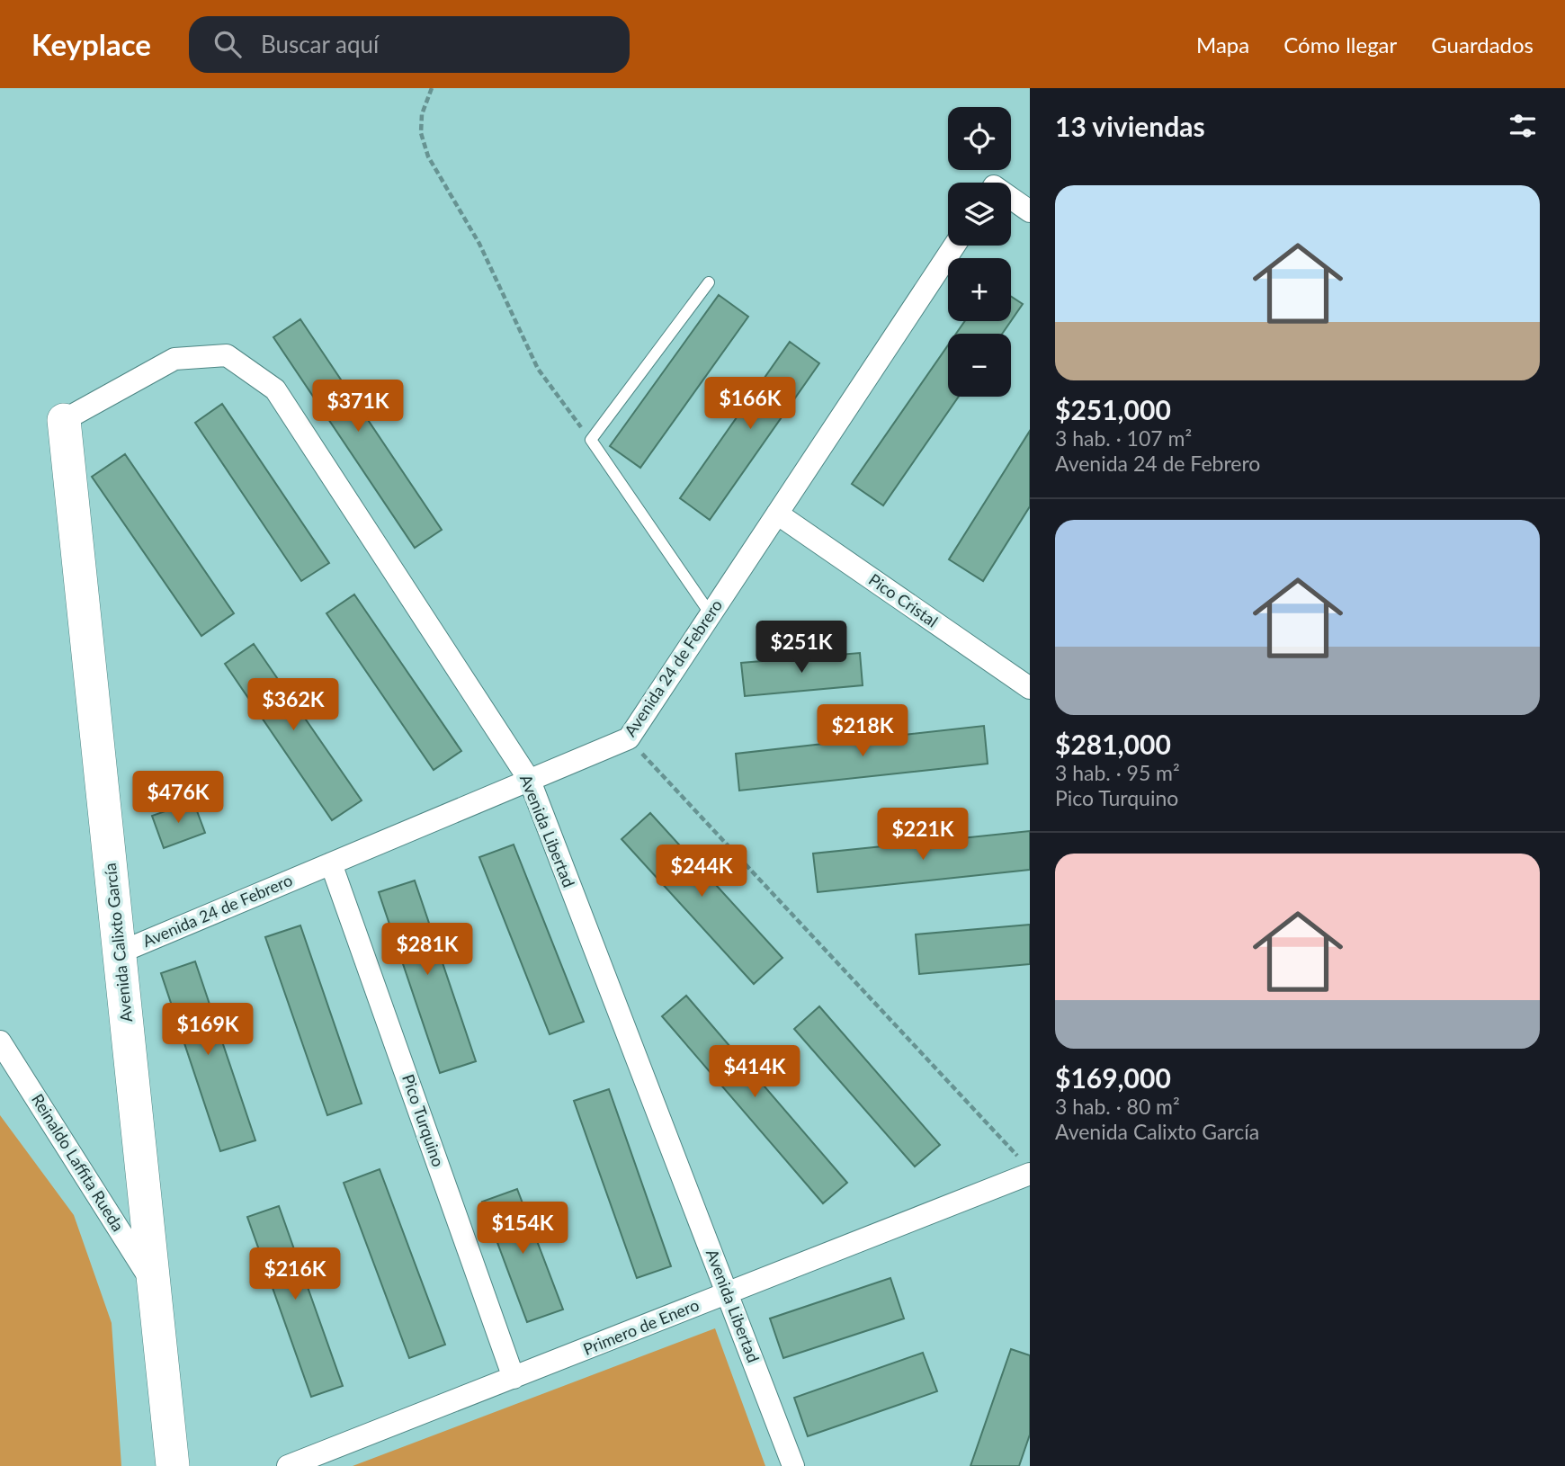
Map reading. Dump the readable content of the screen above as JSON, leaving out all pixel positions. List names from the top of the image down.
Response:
{
  "streets": {
    "street": [
      "Pico Cristal",
      "Avenida 24 de Febrero",
      "Avenida Libertad",
      "Avenida Calixto García",
      "Pico Turquino",
      "Reinaldo Laffita Rueda",
      "Primero de Enero"
    ]
  },
  "crossings": [
    ["Pico Cristal", "Avenida 24 de Febrero"],
    ["Avenida 24 de Febrero", "Avenida Libertad"],
    ["Avenida 24 de Febrero", "Avenida Calixto García"],
    ["Avenida 24 de Febrero", "Pico Turquino"],
    ["Avenida Libertad", "Avenida Calixto García"],
    ["Avenida Libertad", "Primero de Enero"],
    ["Avenida Calixto García", "Reinaldo Laffita Rueda"],
    ["Pico Turquino", "Primero de Enero"]
  ],
  "page": {
    "header": "Keyplace",
    "search": "Buscar aquí",
    "nav": ["Mapa", "Cómo llegar", "Guardados"],
    "heading": "13 viviendas",
    "map_buttons": ["+", "−"],
    "list": [
      {
        "name": "$251,000",
        "note": "3 hab. · 107 m² · Avenida 24 de Febrero"
      },
      {
        "name": "$281,000",
        "note": "3 hab. · 95 m² · Pico Turquino"
      },
      {
        "name": "$169,000",
        "note": "3 hab. · 80 m² · Avenida Calixto García"
      }
    ],
    "price": [
      "$166K",
      "$371K",
      "$251K",
      "$362K",
      "$218K",
      "$476K",
      "$221K",
      "$244K",
      "$281K",
      "$169K",
      "$414K",
      "$154K",
      "$216K"
    ]
  }
}
